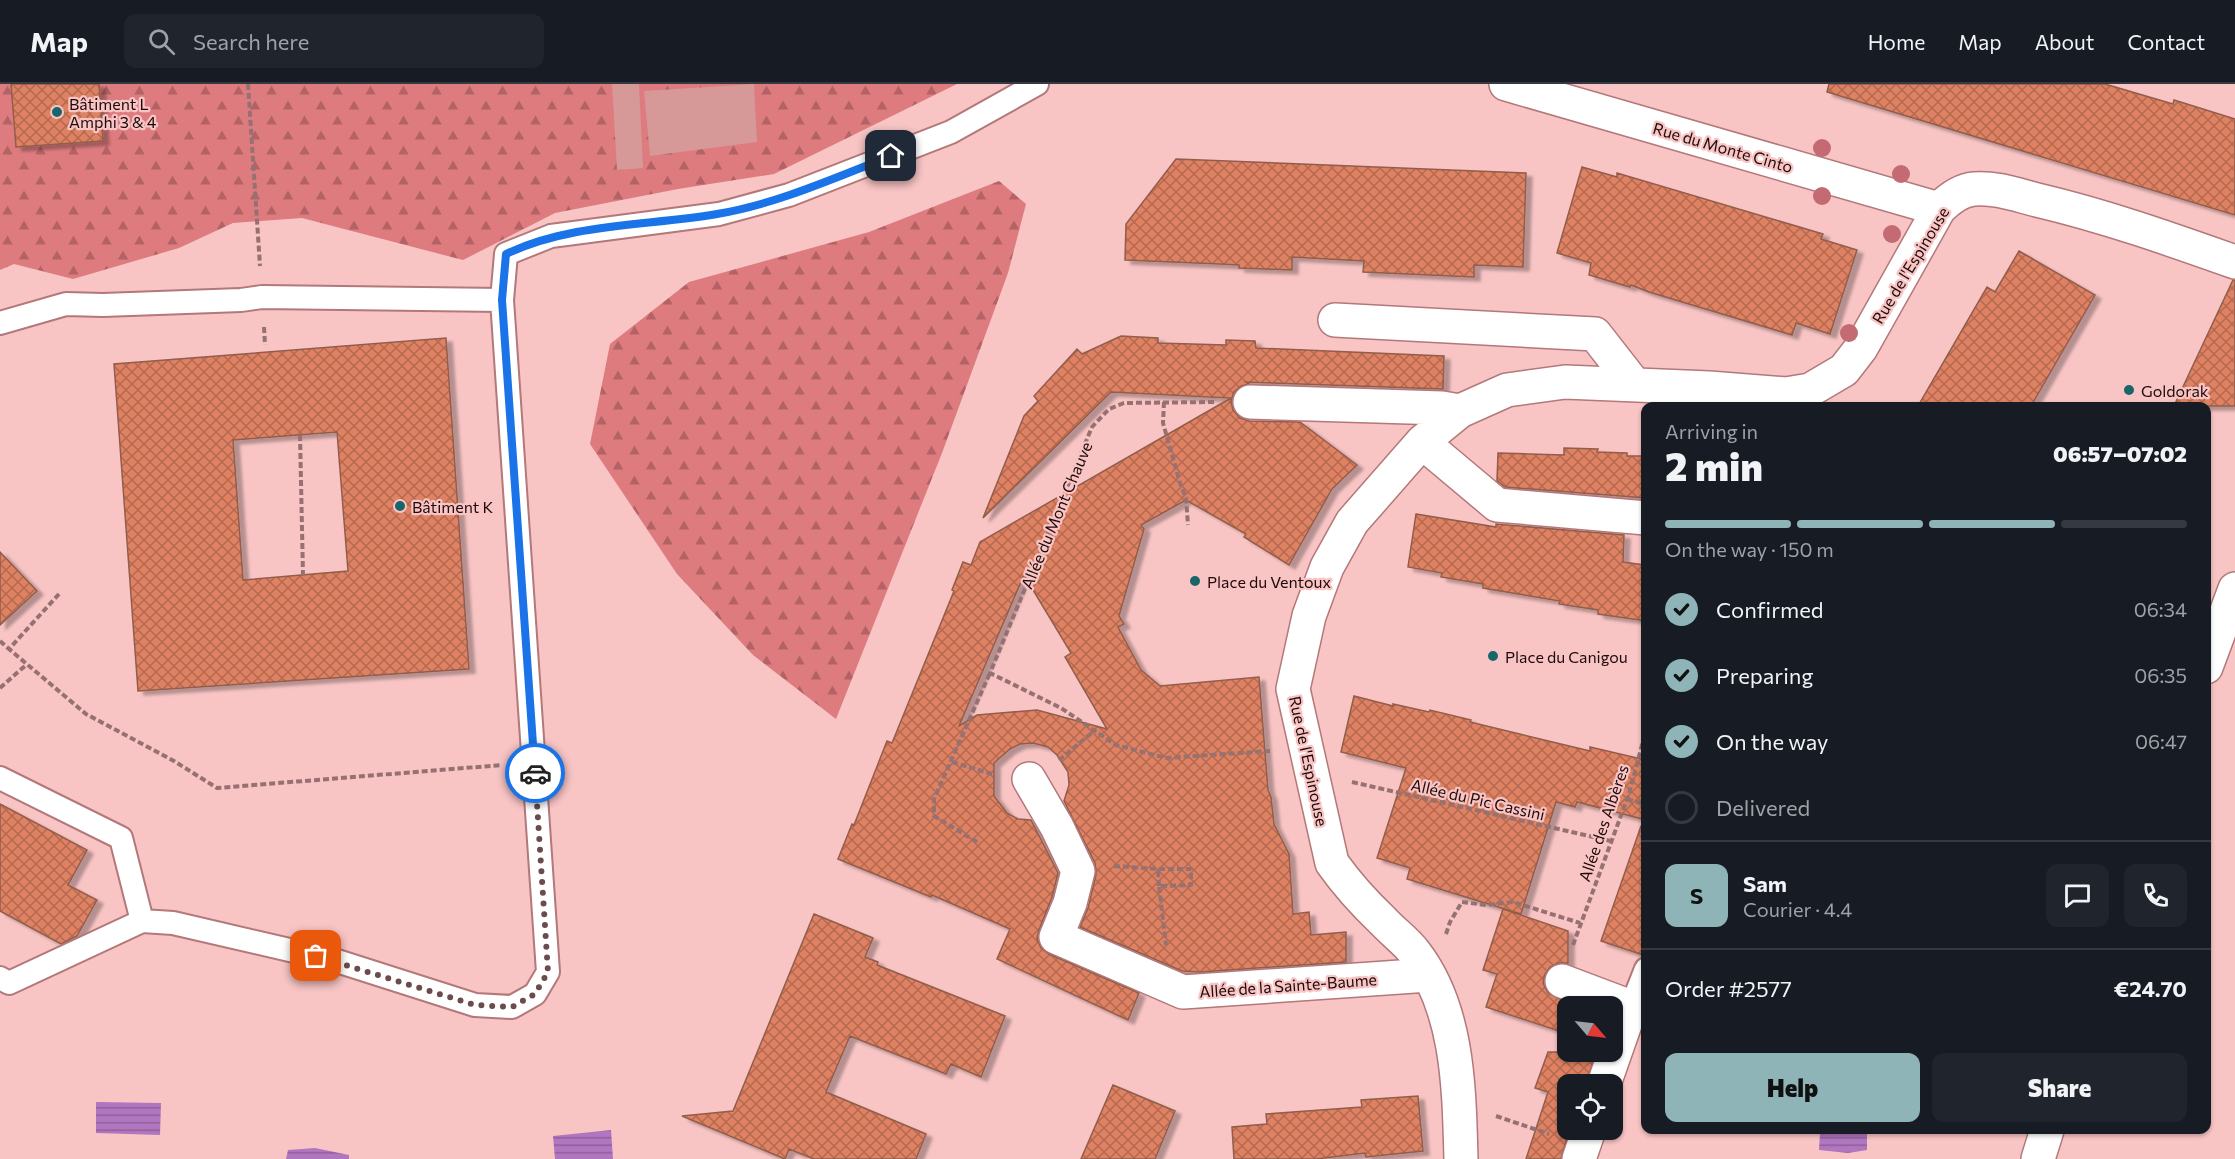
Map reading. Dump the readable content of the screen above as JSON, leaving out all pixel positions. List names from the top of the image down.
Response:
{
  "streets": {
    "street": ["Rue du Monte Cinto", "Rue de l'Espinouse", "Allée de la Sainte-Baume"],
    "path": ["Allée du Mont Chauve", "Allée du Pic Cassini", "Allée des Albères"]
  },
  "crossings": [
    ["Rue du Monte Cinto", "Rue de l'Espinouse"],
    ["Rue de l'Espinouse", "Allée de la Sainte-Baume"],
    ["Allée du Pic Cassini", "Allée des Albères"]
  ],
  "places": [
    "Bâtiment L Amphi 3 & 4",
    "Goldorak",
    "Bâtiment K",
    "Place du Ventoux",
    "Place du Canigou"
  ],
  "north": "bottom right",
  "page": {
    "header": "Map",
    "search": "Search here",
    "nav": [
      "Home",
      "Map",
      "About",
      "Contact"
    ],
    "heading": ["2 min", "Arriving in", "06:57–07:02"],
    "panel": [
      "Sam",
      "Courier · 4.4",
      "Order #2577",
      "€24.70"
    ],
    "bar": "On the way · 150 m",
    "list": [
      ["Confirmed", "06:34"],
      ["Preparing", "06:35"],
      ["On the way", "06:47"],
      "Delivered"
    ],
    "round": "S",
    "buttons": ["Help", "Share"]
  }
}
